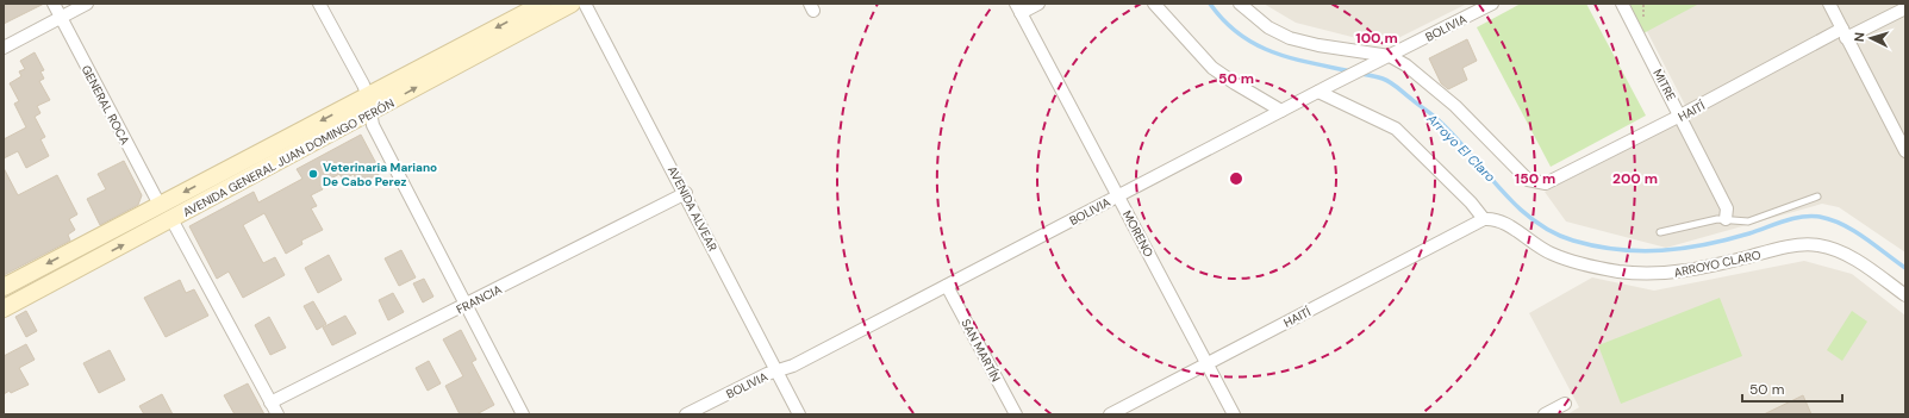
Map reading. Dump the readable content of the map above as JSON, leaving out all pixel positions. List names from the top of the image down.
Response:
{
  "streets": {
    "main road": ["AVENIDA GENERAL JUAN DOMINGO PERÓN"],
    "street": [
      "BOLIVIA",
      "MITRE",
      "GENERAL ROCA",
      "HAITÍ",
      "AVENIDA ALVEAR",
      "MORENO",
      "ARROYO CLARO",
      "FRANCIA",
      "SAN MARTÍN"
    ]
  },
  "crossings": [
    ["BOLIVIA", "HAITÍ"],
    ["BOLIVIA", "AVENIDA ALVEAR"],
    ["BOLIVIA", "MORENO"],
    ["BOLIVIA", "SAN MARTÍN"],
    ["MITRE", "HAITÍ"],
    ["GENERAL ROCA", "AVENIDA GENERAL JUAN DOMINGO PERÓN"],
    ["HAITÍ", "MORENO"],
    ["HAITÍ", "ARROYO CLARO"],
    ["AVENIDA ALVEAR", "FRANCIA"]
  ],
  "water": ["Arroyo El Claro"],
  "places": ["Veterinaria Mariano De Cabo Perez"],
  "scale_bar": "50 m",
  "north": "left",
  "rings": [
    "100 m",
    "50 m",
    "150 m",
    "200 m"
  ]
}
